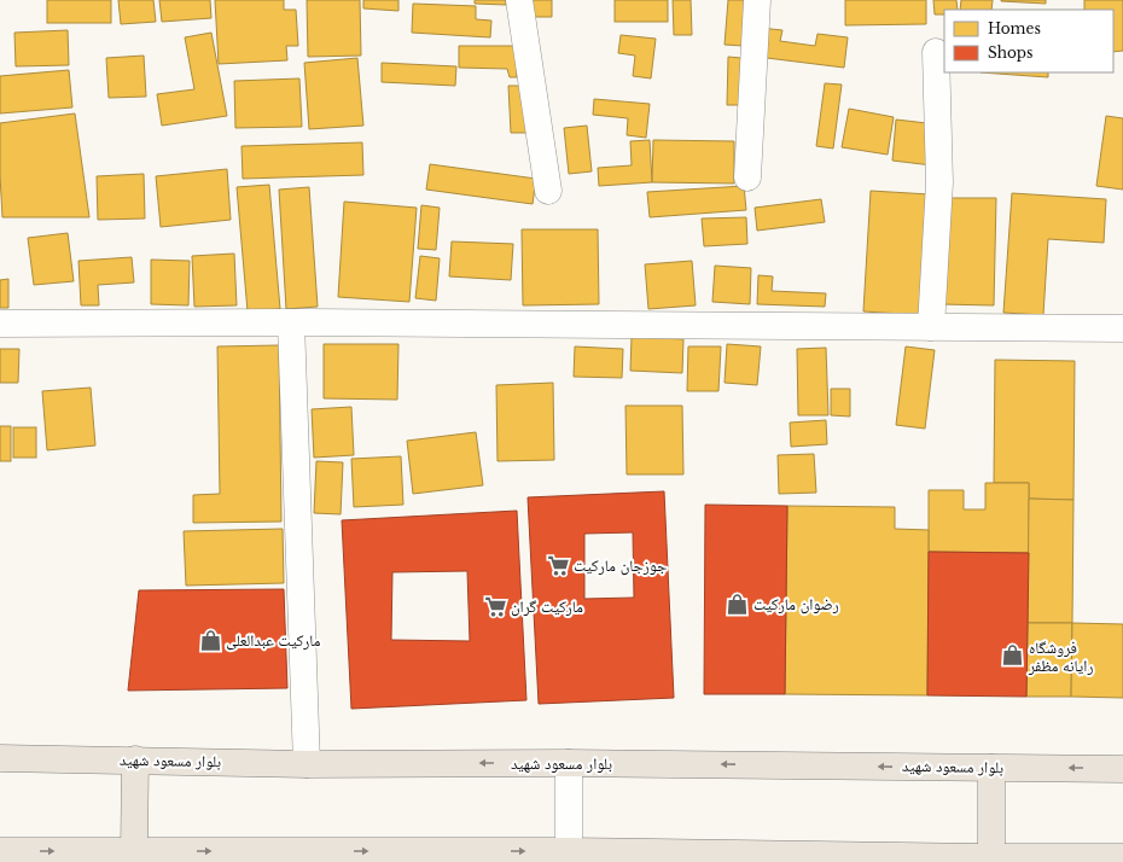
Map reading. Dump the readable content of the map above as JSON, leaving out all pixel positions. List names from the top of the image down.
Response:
{
  "streets": {
    "main road": ["بلوار مسعود شهید"]
  },
  "places": {
    "supermarket": ["جوزجان مارکیت", "مارکیت گران"],
    "shop": ["رضوان مارکیت", "مارکیت عبدالعلی", "فروشگاه رایانه مظفر"]
  },
  "legend": ["Homes", "Shops"]
}
